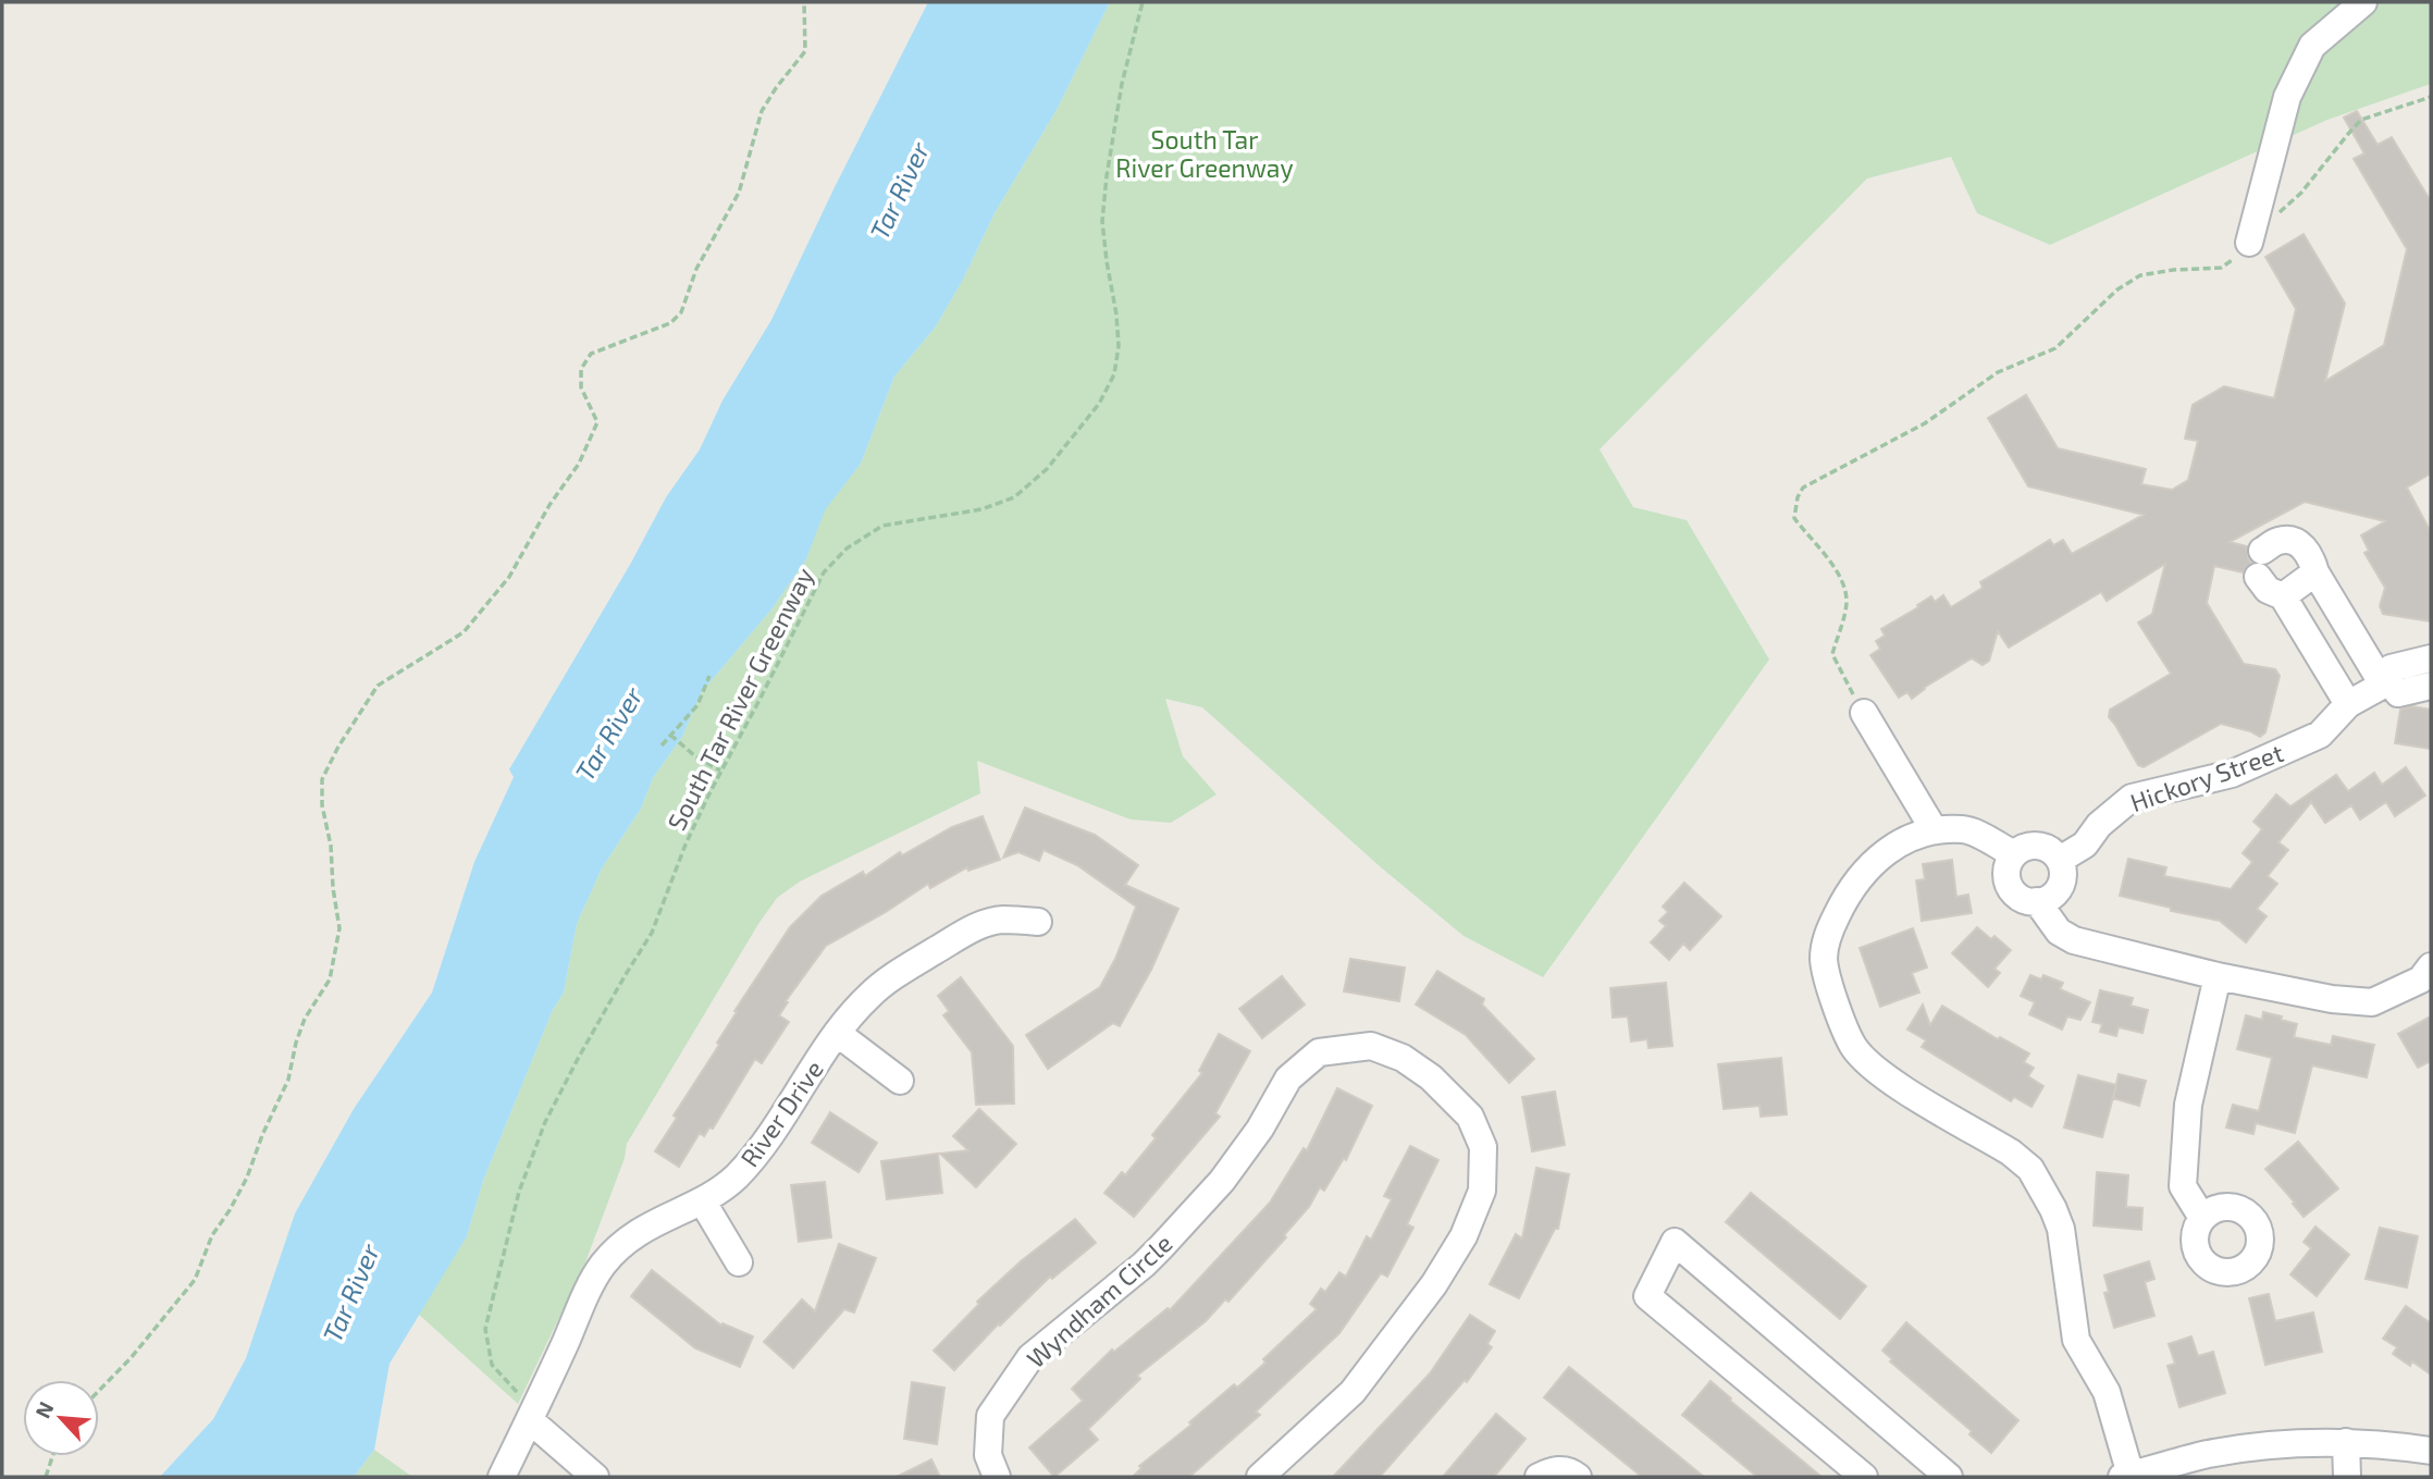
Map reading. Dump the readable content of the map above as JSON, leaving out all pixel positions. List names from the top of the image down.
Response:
{
  "streets": {
    "street": ["Hickory Street", "River Drive", "Wyndham Circle"],
    "path": ["South Tar River Greenway"]
  },
  "crossings": [
    ["South Tar River Greenway", "River Drive"]
  ],
  "water": ["Tar River"],
  "parks": ["South Tar River Greenway"],
  "north": "top left"
}
